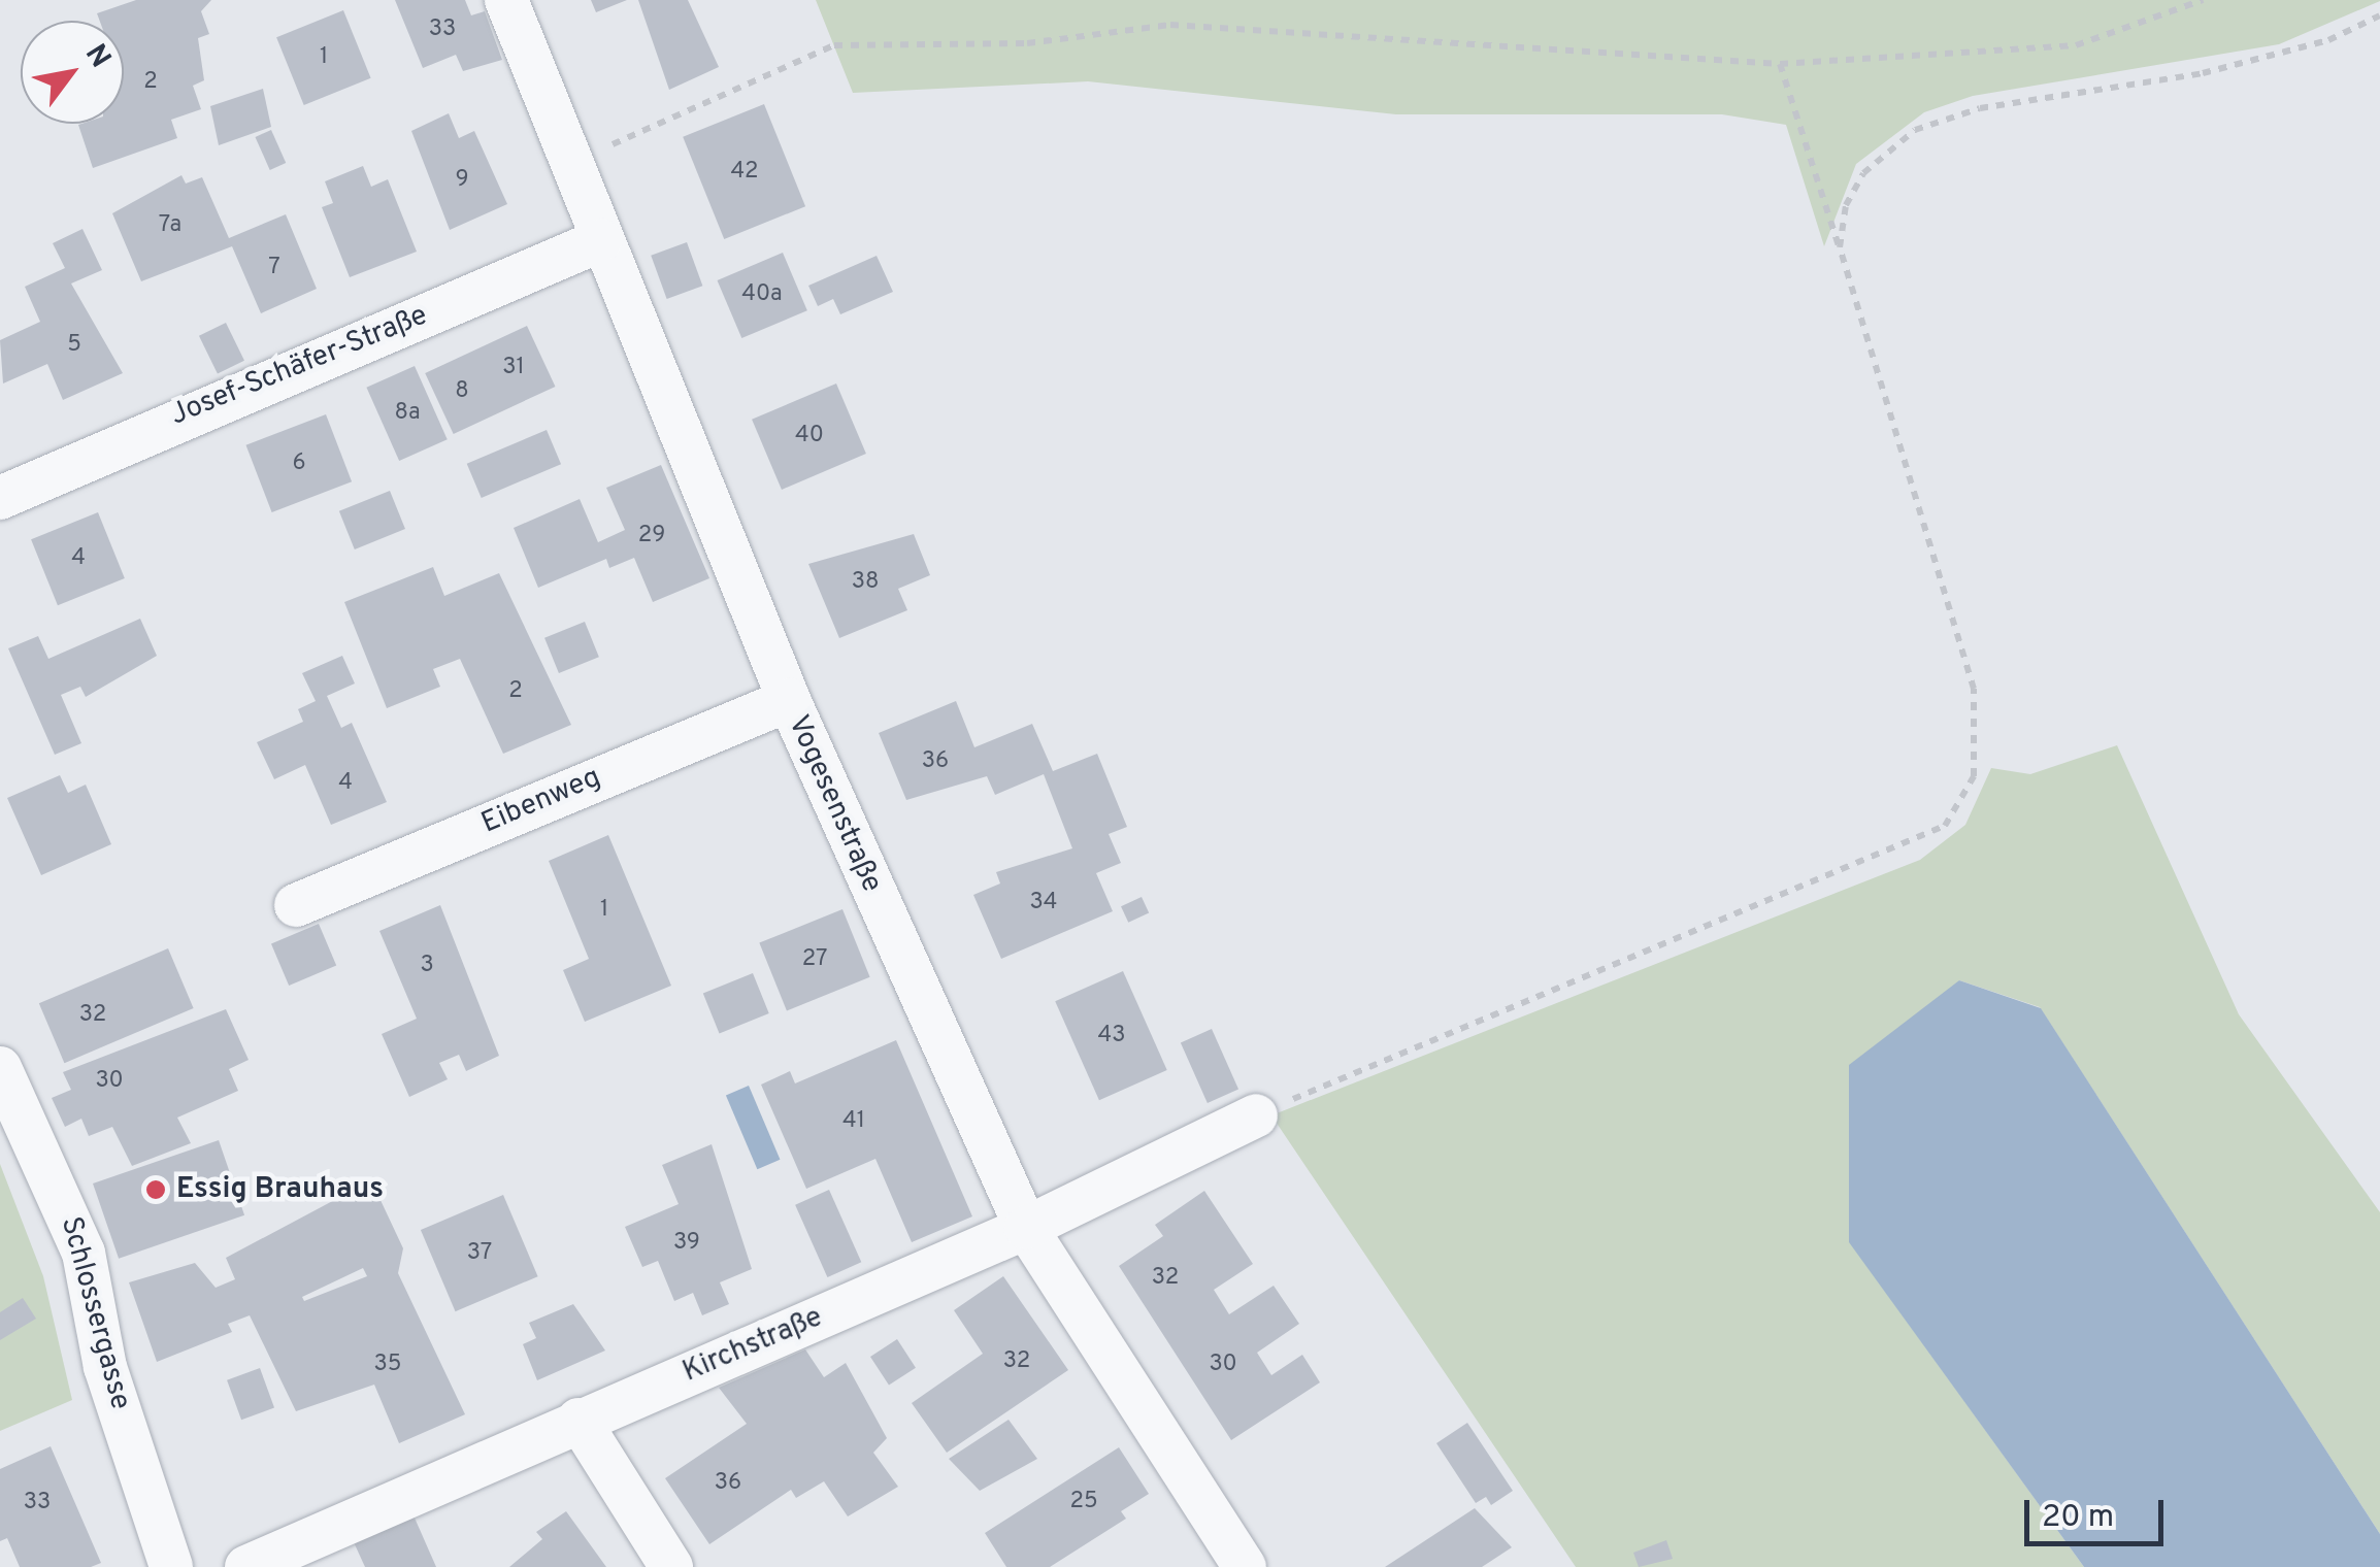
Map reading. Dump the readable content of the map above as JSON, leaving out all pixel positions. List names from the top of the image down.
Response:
{
  "streets": {
    "street": [
      "Josef-Schäfer-Straße",
      "Eibenweg",
      "Vogesenstraße",
      "Schlossergasse",
      "Kirchstraße"
    ]
  },
  "crossings": [
    ["Josef-Schäfer-Straße", "Vogesenstraße"],
    ["Eibenweg", "Vogesenstraße"],
    ["Vogesenstraße", "Kirchstraße"]
  ],
  "places": ["Essig Brauhaus"],
  "house_numbers": [
    "33",
    "1",
    "2",
    "42",
    "9",
    "7a",
    "7",
    "40a",
    "5",
    "31",
    "8",
    "8a",
    "40",
    "6",
    "29",
    "4",
    "38",
    "2",
    "36",
    "4",
    "34",
    "1",
    "27",
    "3",
    "32",
    "43",
    "30",
    "41",
    "39",
    "37",
    "32",
    "32",
    "35",
    "30",
    "36",
    "25",
    "33"
  ],
  "scale_bar": "20 m",
  "north": "top right"
}
